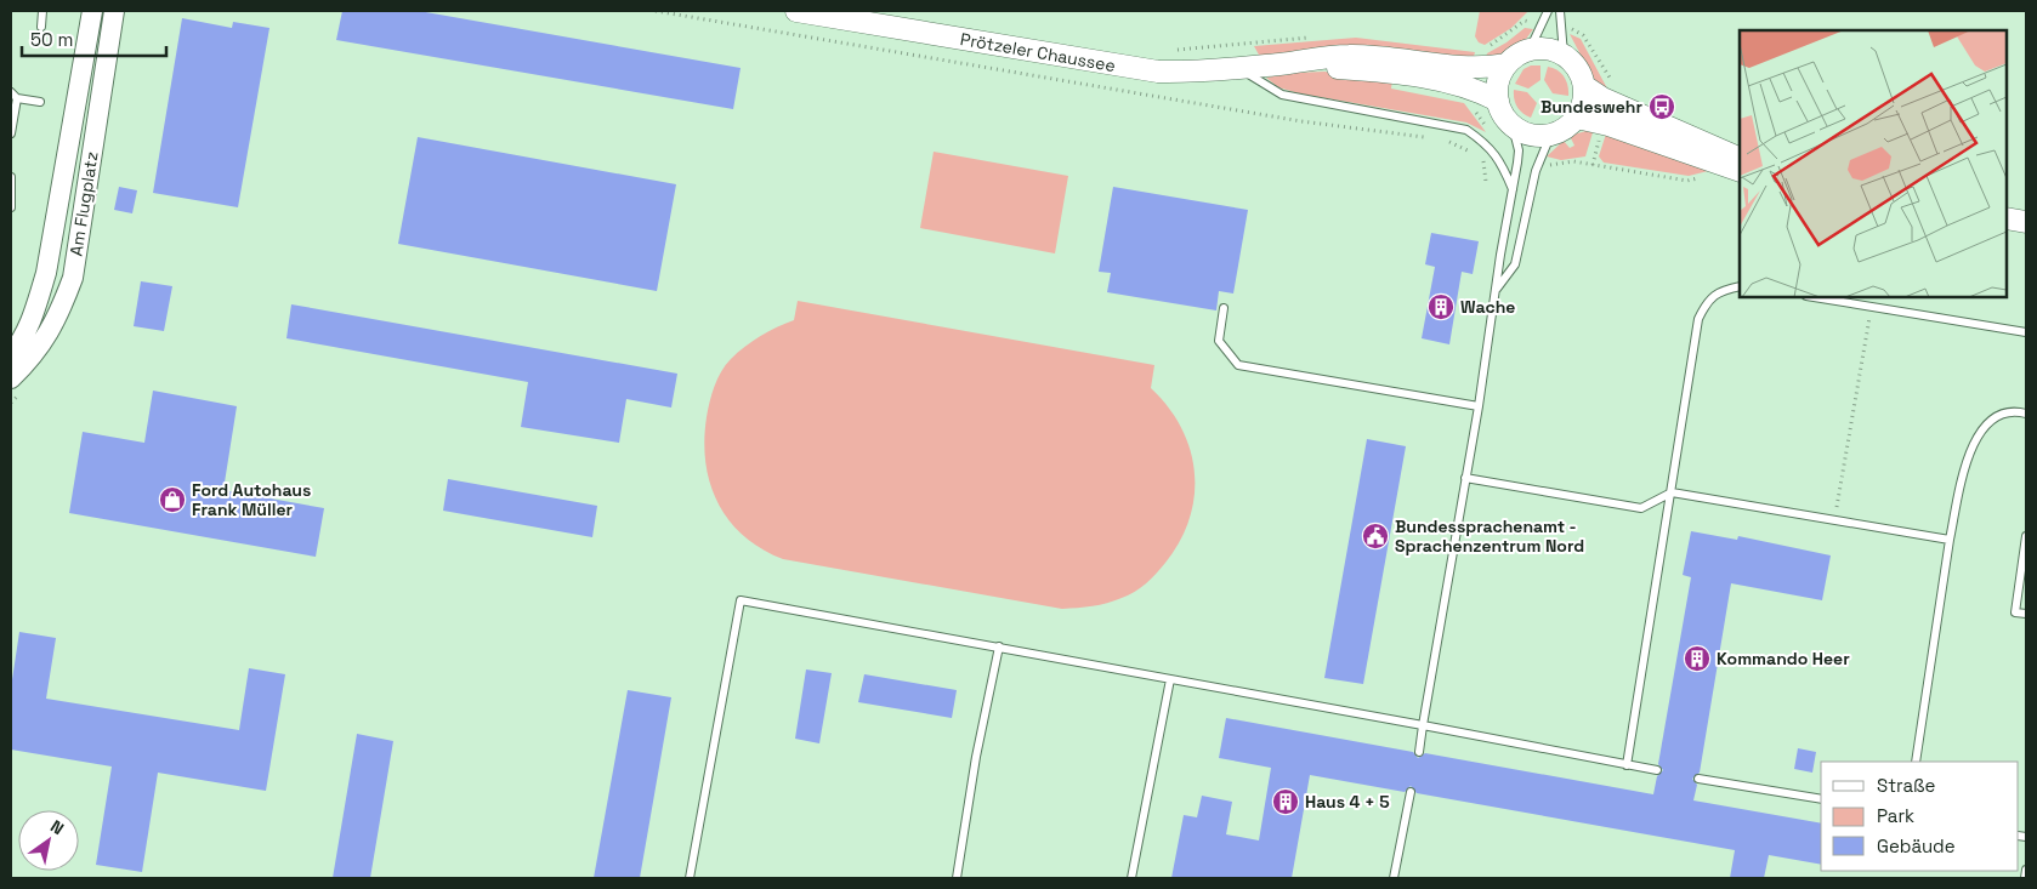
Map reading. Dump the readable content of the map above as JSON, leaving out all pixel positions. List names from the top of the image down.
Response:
{
  "streets": {
    "main road": ["Prötzeler Chaussee"],
    "street": ["Am Flugplatz"]
  },
  "places": {
    "bus stop": ["Bundeswehr"],
    "building": ["Wache", "Kommando Heer", "Haus 4 + 5"],
    "shop": ["Ford Autohaus Frank Müller"],
    "public building": ["Bundessprachenamt - Sprachenzentrum Nord"]
  },
  "legend": ["Straße", "Park", "Gebäude"],
  "scale_bar": "50 m",
  "north": "top right"
}
